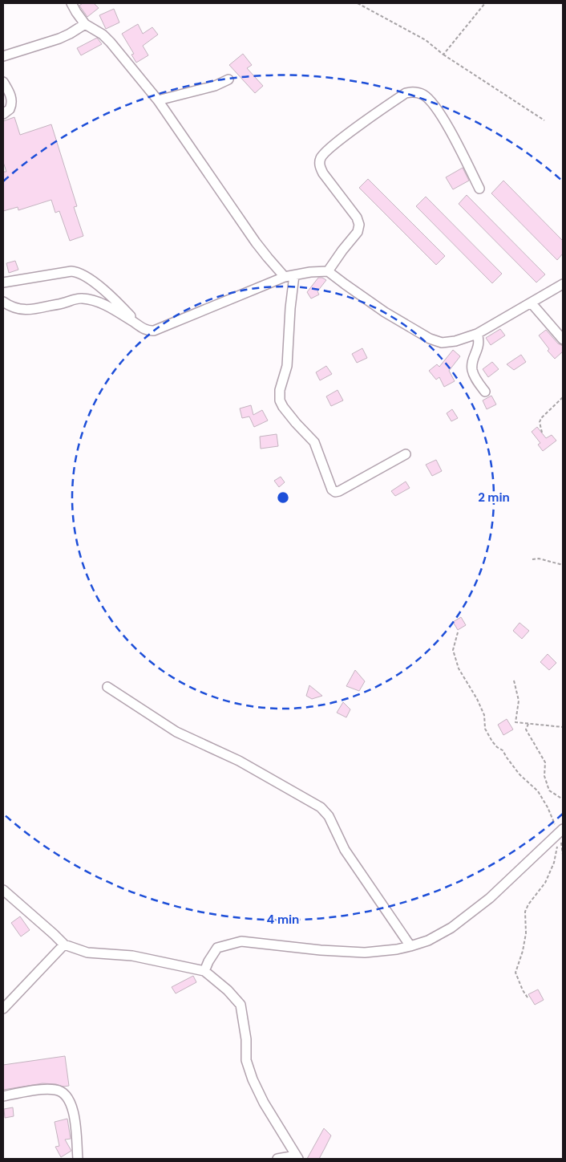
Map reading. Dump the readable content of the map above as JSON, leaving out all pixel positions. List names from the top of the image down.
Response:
{
  "rings": ["2 min", "4 min"]
}
